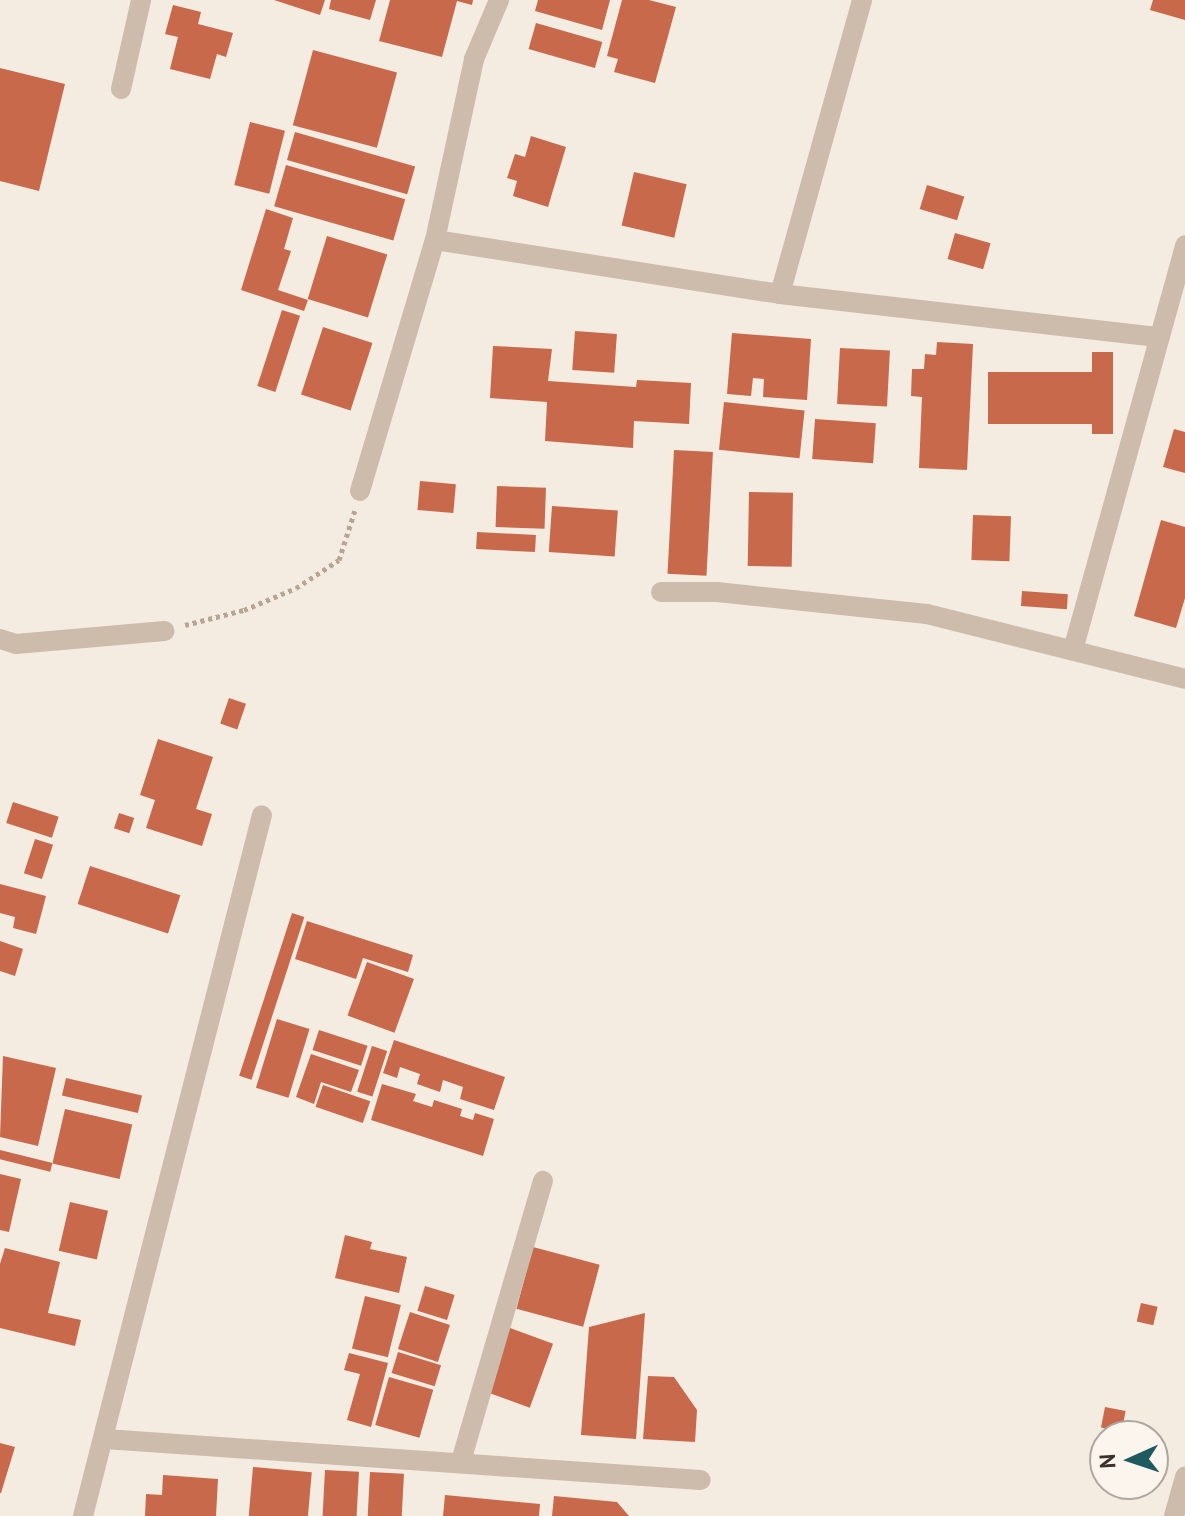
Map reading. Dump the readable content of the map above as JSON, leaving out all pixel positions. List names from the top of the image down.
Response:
{
  "north": "left"
}
